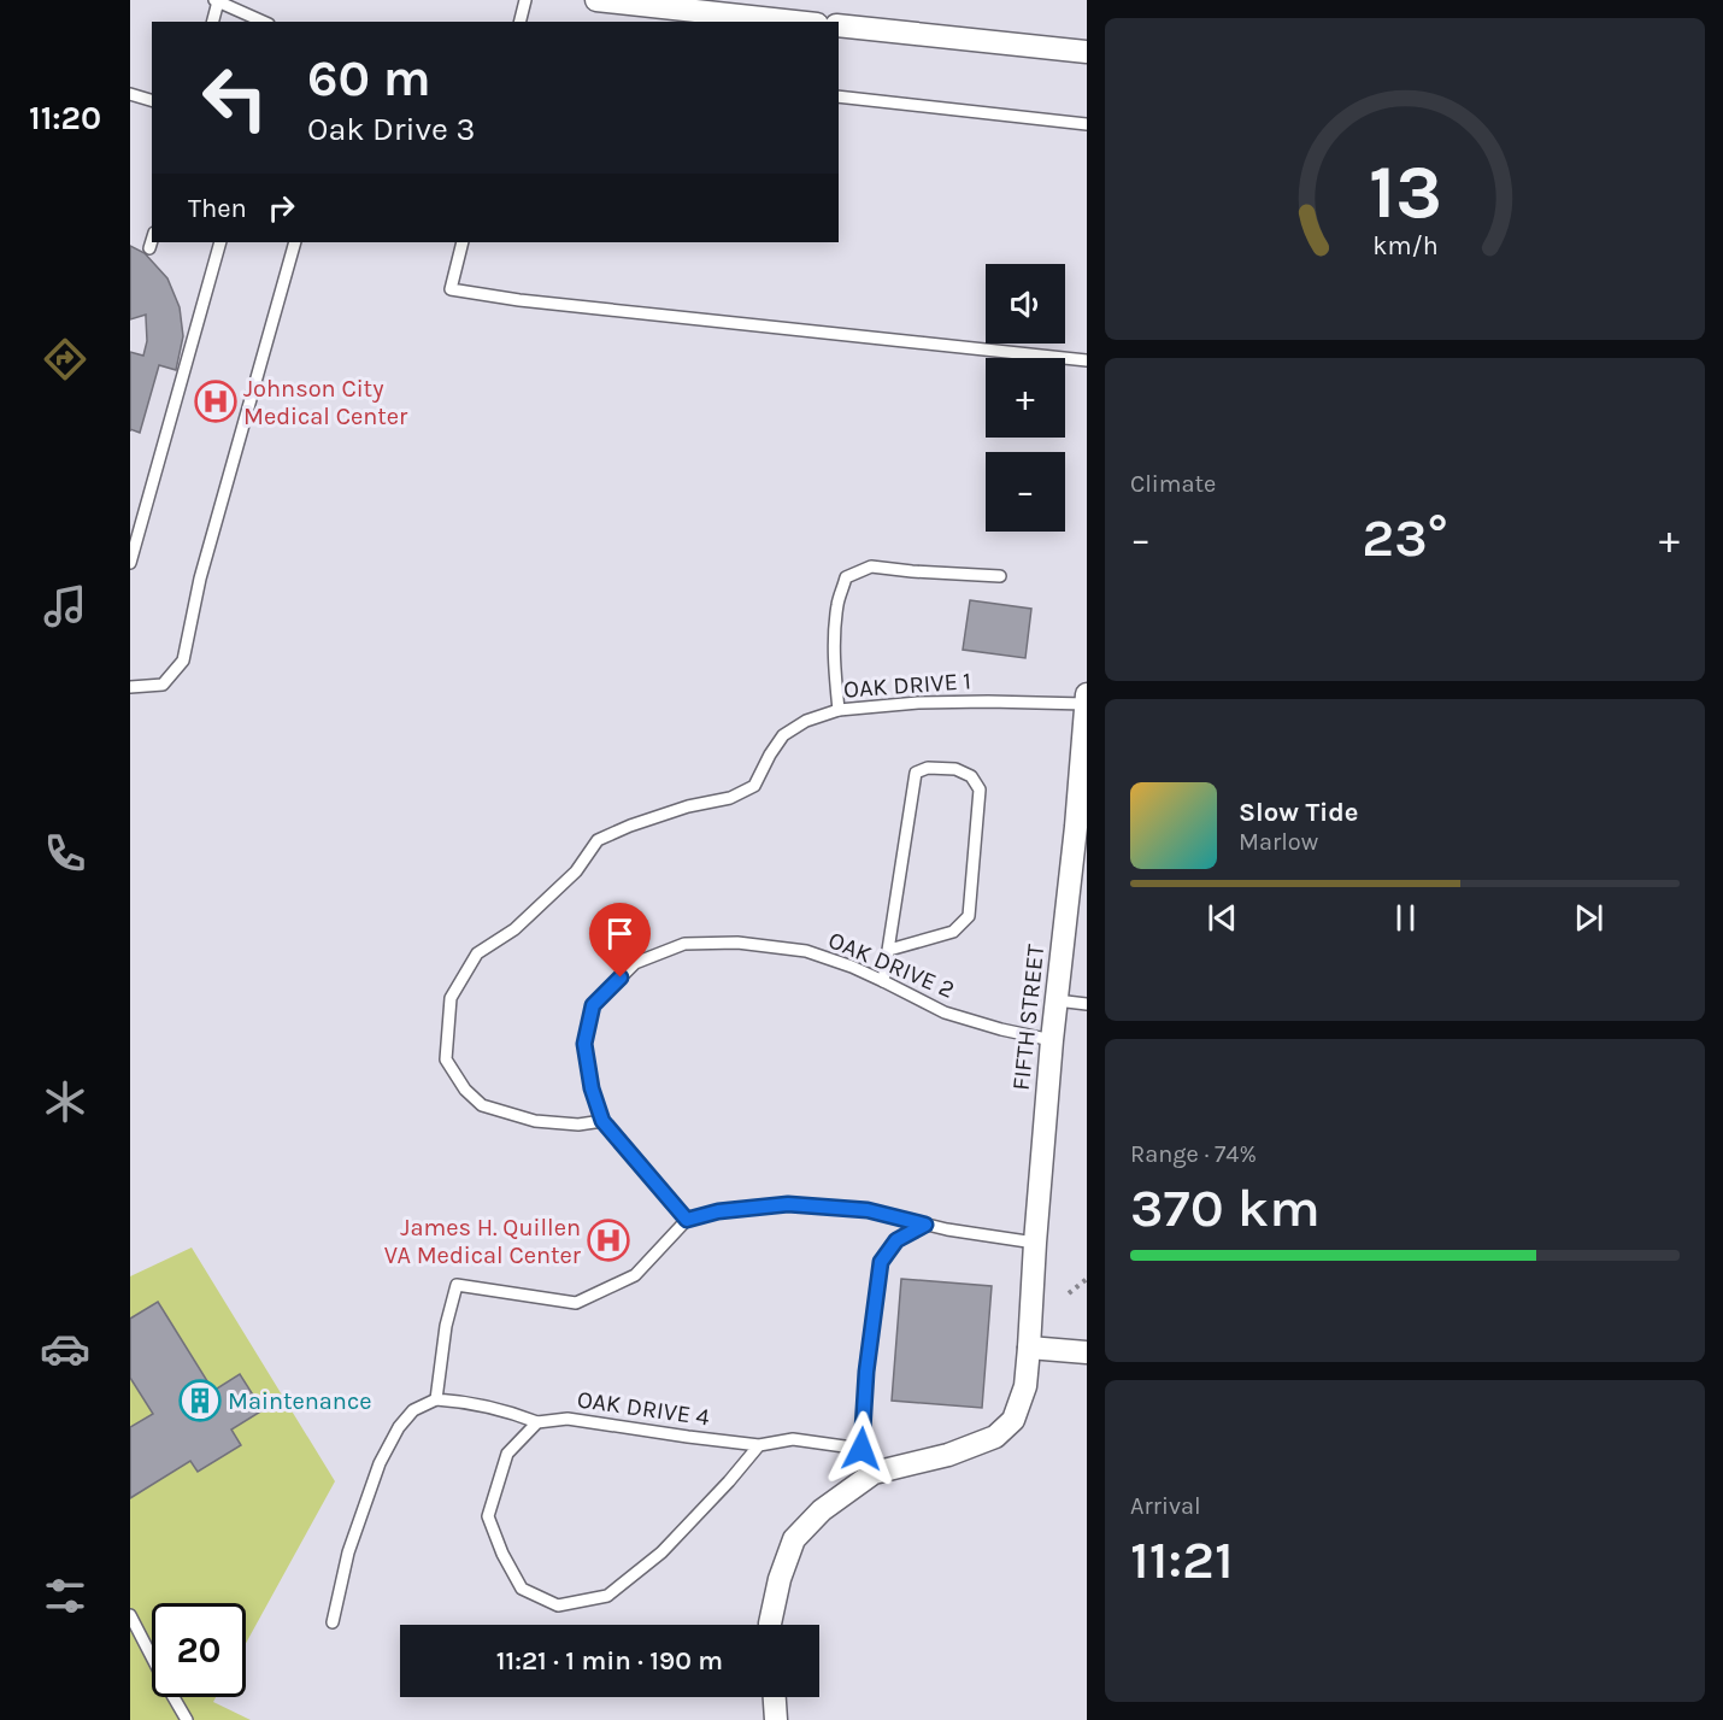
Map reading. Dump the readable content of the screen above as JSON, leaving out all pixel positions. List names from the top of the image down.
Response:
{
  "streets": {
    "street": ["FIFTH STREET"],
    "lane": ["OAK DRIVE 1", "OAK DRIVE 2", "OAK DRIVE 4"]
  },
  "crossings": [
    ["OAK DRIVE 1", "OAK DRIVE 2"],
    ["OAK DRIVE 1", "FIFTH STREET"],
    ["OAK DRIVE 2", "FIFTH STREET"]
  ],
  "places": {
    "hospital": ["Johnson City Medical Center", "James H. Quillen VA Medical Center"],
    "building": ["Maintenance"]
  },
  "page": {
    "tabs": "11:20",
    "turn": ["60 m", "Oak Drive 3"],
    "then": "Then",
    "map_buttons": ["+", "−"],
    "tile": [
      "Climate",
      ["Range · 74%", "370 km"],
      ["Arrival", "11:21"]
    ],
    "heat": ["−", "23°", "+"],
    "song": ["Slow Tide", "Marlow"],
    "limit": "20",
    "trip": "11:21 · 1 min · 190 m",
    "gauge": ["13", "km/h"]
  }
}
